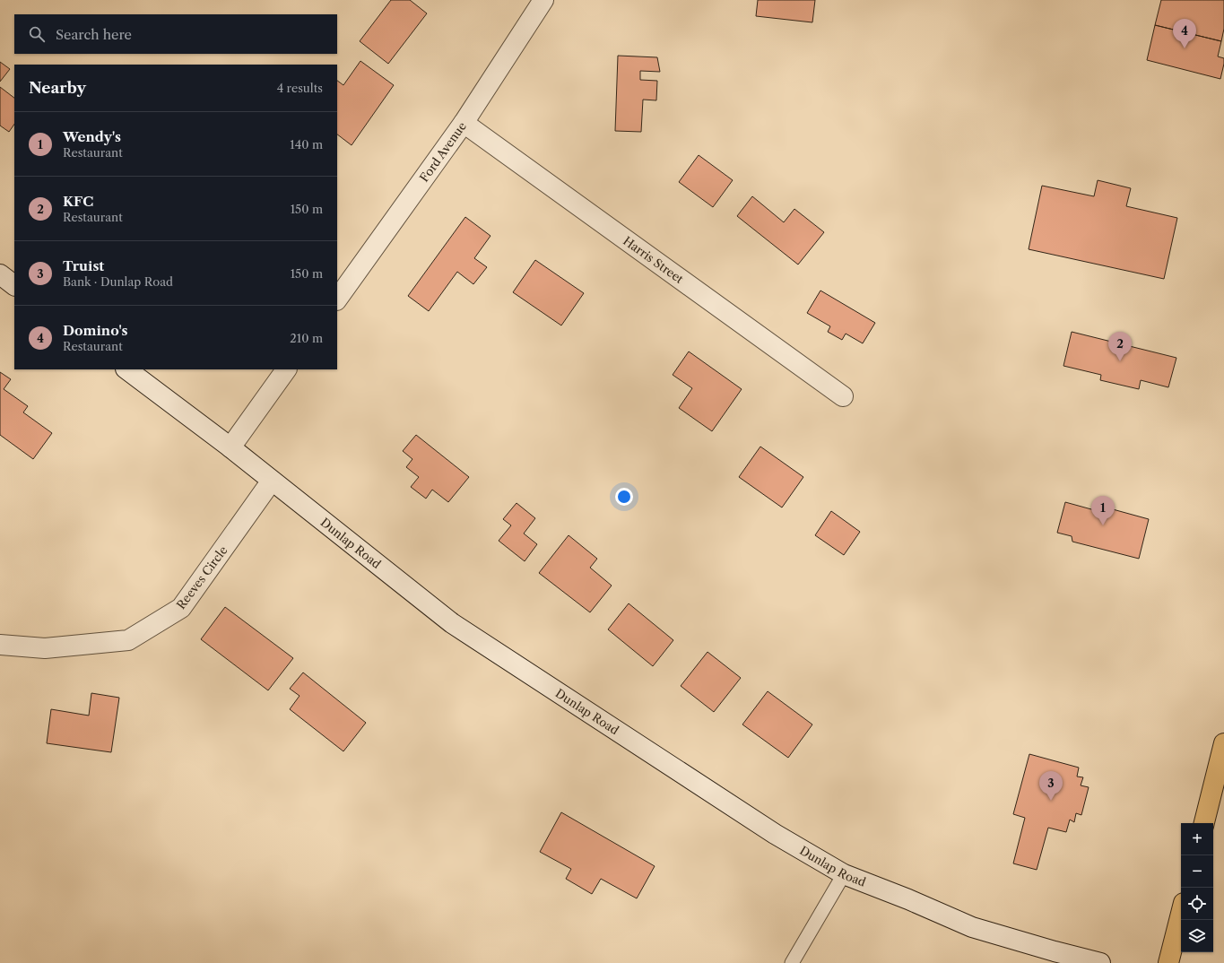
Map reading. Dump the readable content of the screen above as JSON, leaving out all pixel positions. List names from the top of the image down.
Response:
{
  "streets": {
    "street": [
      "Ford Avenue",
      "Harris Street",
      "Dunlap Road",
      "Reeves Circle"
    ]
  },
  "crossings": [
    ["Ford Avenue", "Harris Street"],
    ["Dunlap Road", "Reeves Circle"]
  ],
  "page": {
    "search": "Search here",
    "pins": [
      "4",
      "2",
      "1",
      "3"
    ],
    "heading": ["Nearby", "4 results"],
    "list": [
      {
        "mark": "1",
        "name": "Wendy's",
        "note": "Restaurant",
        "value": "140 m"
      },
      {
        "mark": "2",
        "name": "KFC",
        "note": "Restaurant",
        "value": "150 m"
      },
      {
        "mark": "3",
        "name": "Truist",
        "note": "Bank · Dunlap Road",
        "value": "150 m"
      },
      {
        "mark": "4",
        "name": "Domino's",
        "note": "Restaurant",
        "value": "210 m"
      }
    ],
    "map_buttons": ["+", "−"]
  }
}
